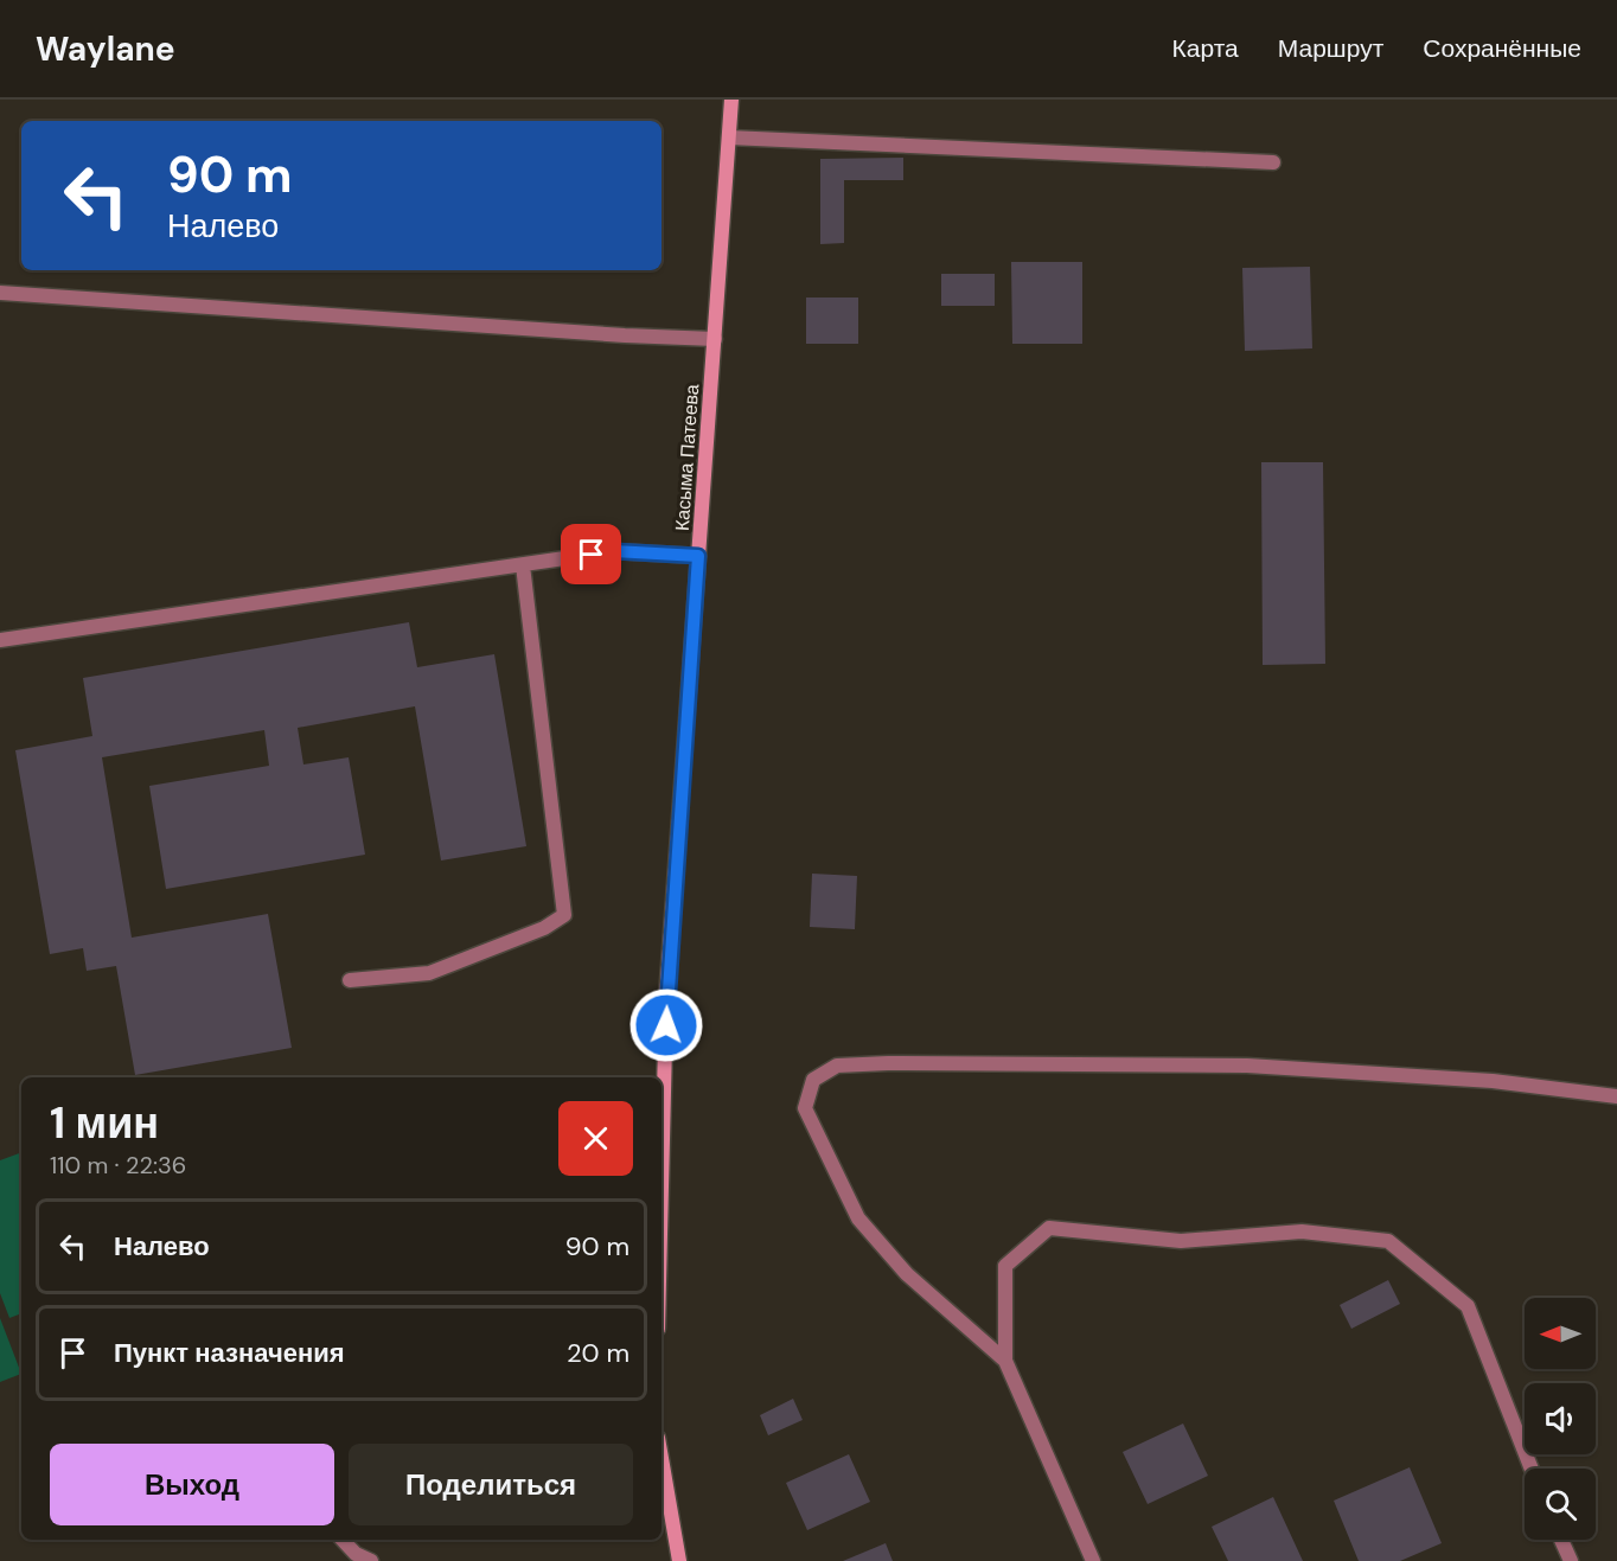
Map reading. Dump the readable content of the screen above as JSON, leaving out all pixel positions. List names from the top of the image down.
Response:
{
  "streets": {
    "main road": ["Касыма Патеева"]
  },
  "north": "left",
  "page": {
    "header": "Waylane",
    "nav": ["Карта", "Маршрут", "Сохранённые"],
    "turn": ["90 m", "Налево"],
    "heading": ["1 мин", "110 m · 22:36"],
    "list": [
      {
        "name": "Налево",
        "value": "90 m"
      },
      {
        "name": "Пункт назначения",
        "value": "20 m"
      }
    ],
    "buttons": ["Выход", "Поделиться"]
  }
}
